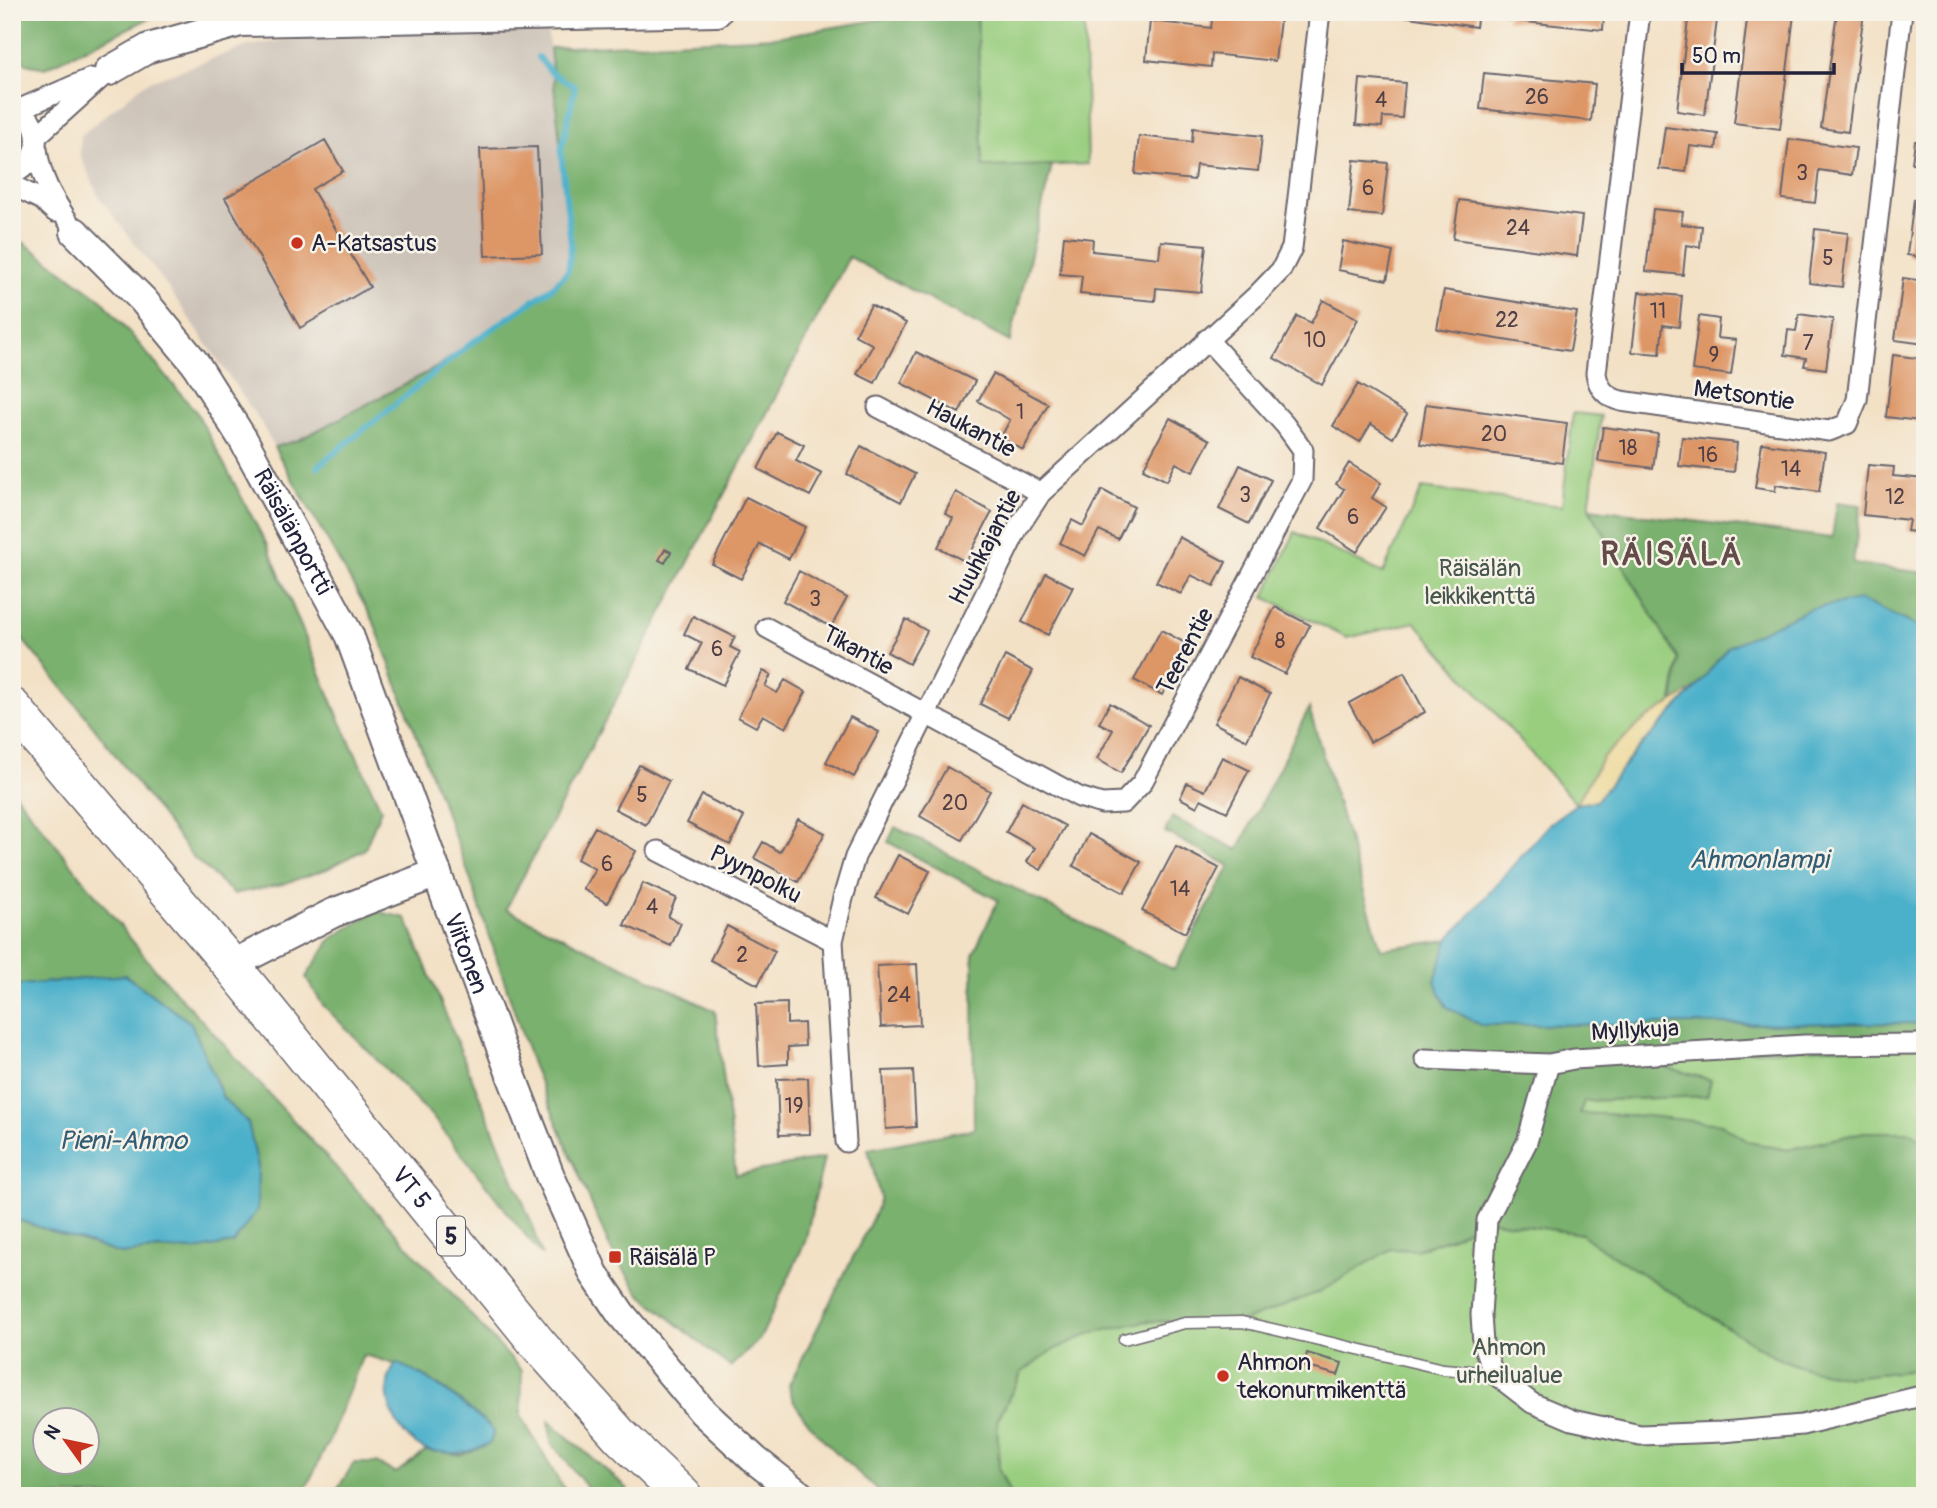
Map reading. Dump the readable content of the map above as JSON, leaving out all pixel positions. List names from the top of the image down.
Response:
{
  "streets": {
    "highway": ["VT 5", "5"],
    "street": [
      "Metsontie",
      "Haukantie",
      "Räisälänportti",
      "Huuhkajantie",
      "Tikantie",
      "Teerentie",
      "Pyynpolku",
      "Viitonen",
      "Myllykuja"
    ]
  },
  "crossings": [
    ["Haukantie", "Huuhkajantie"],
    ["Räisälänportti", "Viitonen"],
    ["Huuhkajantie", "Tikantie"],
    ["Huuhkajantie", "Teerentie"],
    ["Huuhkajantie", "Pyynpolku"],
    ["Tikantie", "Teerentie"],
    ["VT 5", "5"]
  ],
  "districts": ["RÄISÄLÄ"],
  "water": ["Ahmonlampi", "Pieni-Ahmo"],
  "parks": ["Räisälän leikkikenttä", "Ahmon urheilualue"],
  "places": {
    "other": ["A-Katsastus", "Ahmon tekonurmikenttä"],
    "transit": ["Räisälä P"]
  },
  "house_numbers": [
    "26",
    "4",
    "3",
    "6",
    "24",
    "5",
    "11",
    "22",
    "10",
    "7",
    "9",
    "1",
    "20",
    "18",
    "16",
    "14",
    "3",
    "12",
    "6",
    "3",
    "8",
    "6",
    "5",
    "20",
    "6",
    "14",
    "4",
    "2",
    "24",
    "19"
  ],
  "scale_bar": "50 m",
  "north": "top left"
}
